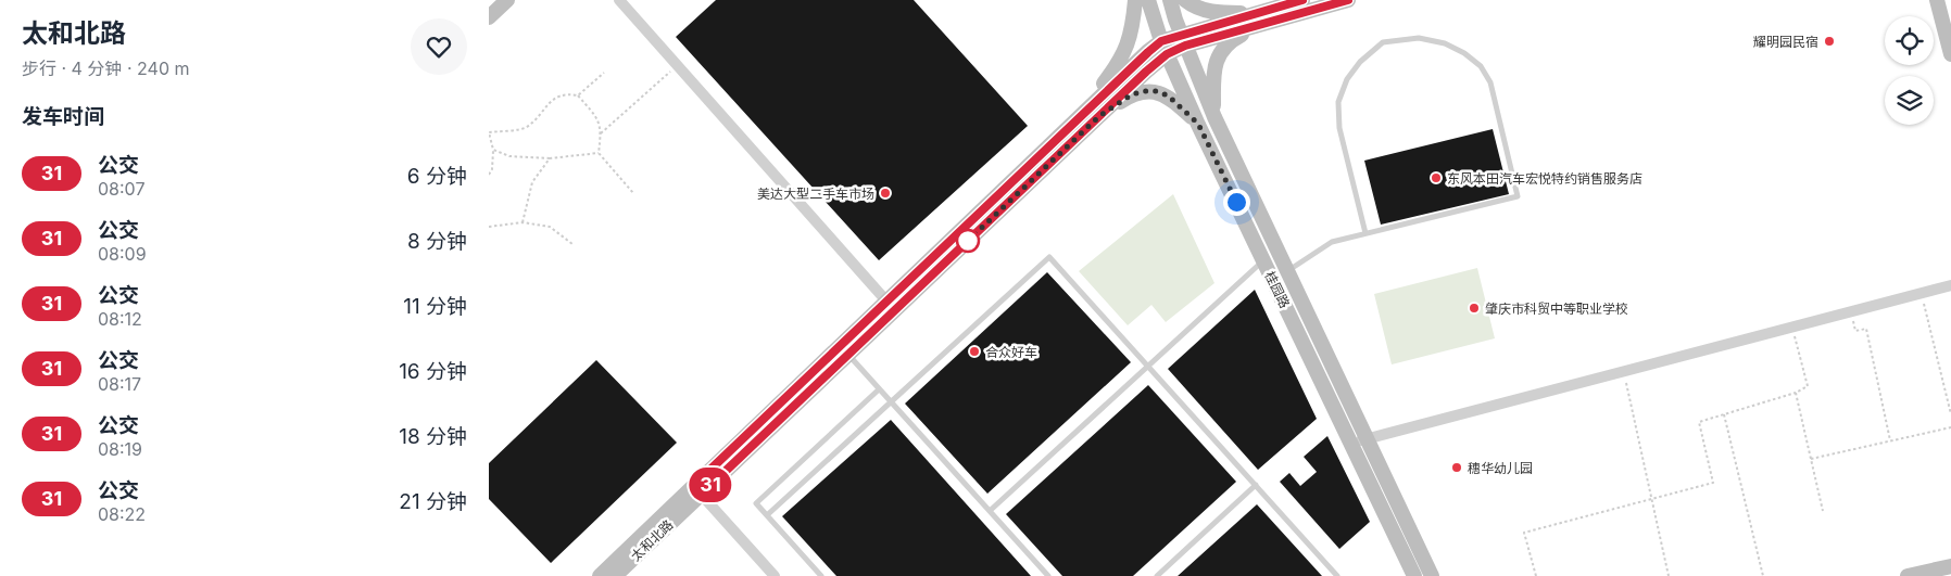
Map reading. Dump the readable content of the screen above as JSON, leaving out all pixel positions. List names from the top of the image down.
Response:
{
  "streets": {
    "main road": ["桂园路", "太和北路"]
  },
  "crossings": [
    ["桂园路", "太和北路"]
  ],
  "places": [
    "耀明园民宿",
    "东风本田汽车宏悦特约销售服务店",
    "美达大型二手车市场",
    "肇庆市科贸中等职业学校",
    "合众好车",
    "穗华幼儿园"
  ],
  "lines": ["bus line 31"],
  "page": {
    "heading": [
      ["太和北路", "步行 · 4 分钟 · 240 m"],
      "发车时间"
    ],
    "on_map": "31",
    "list": [
      {
        "mark": "31",
        "name": "公交",
        "note": "08:07",
        "value": "6 分钟"
      },
      {
        "mark": "31",
        "name": "公交",
        "note": "08:09",
        "value": "8 分钟"
      },
      {
        "mark": "31",
        "name": "公交",
        "note": "08:12",
        "value": "11 分钟"
      },
      {
        "mark": "31",
        "name": "公交",
        "note": "08:17",
        "value": "16 分钟"
      },
      {
        "mark": "31",
        "name": "公交",
        "note": "08:19",
        "value": "18 分钟"
      },
      {
        "mark": "31",
        "name": "公交",
        "note": "08:22",
        "value": "21 分钟"
      }
    ]
  }
}
